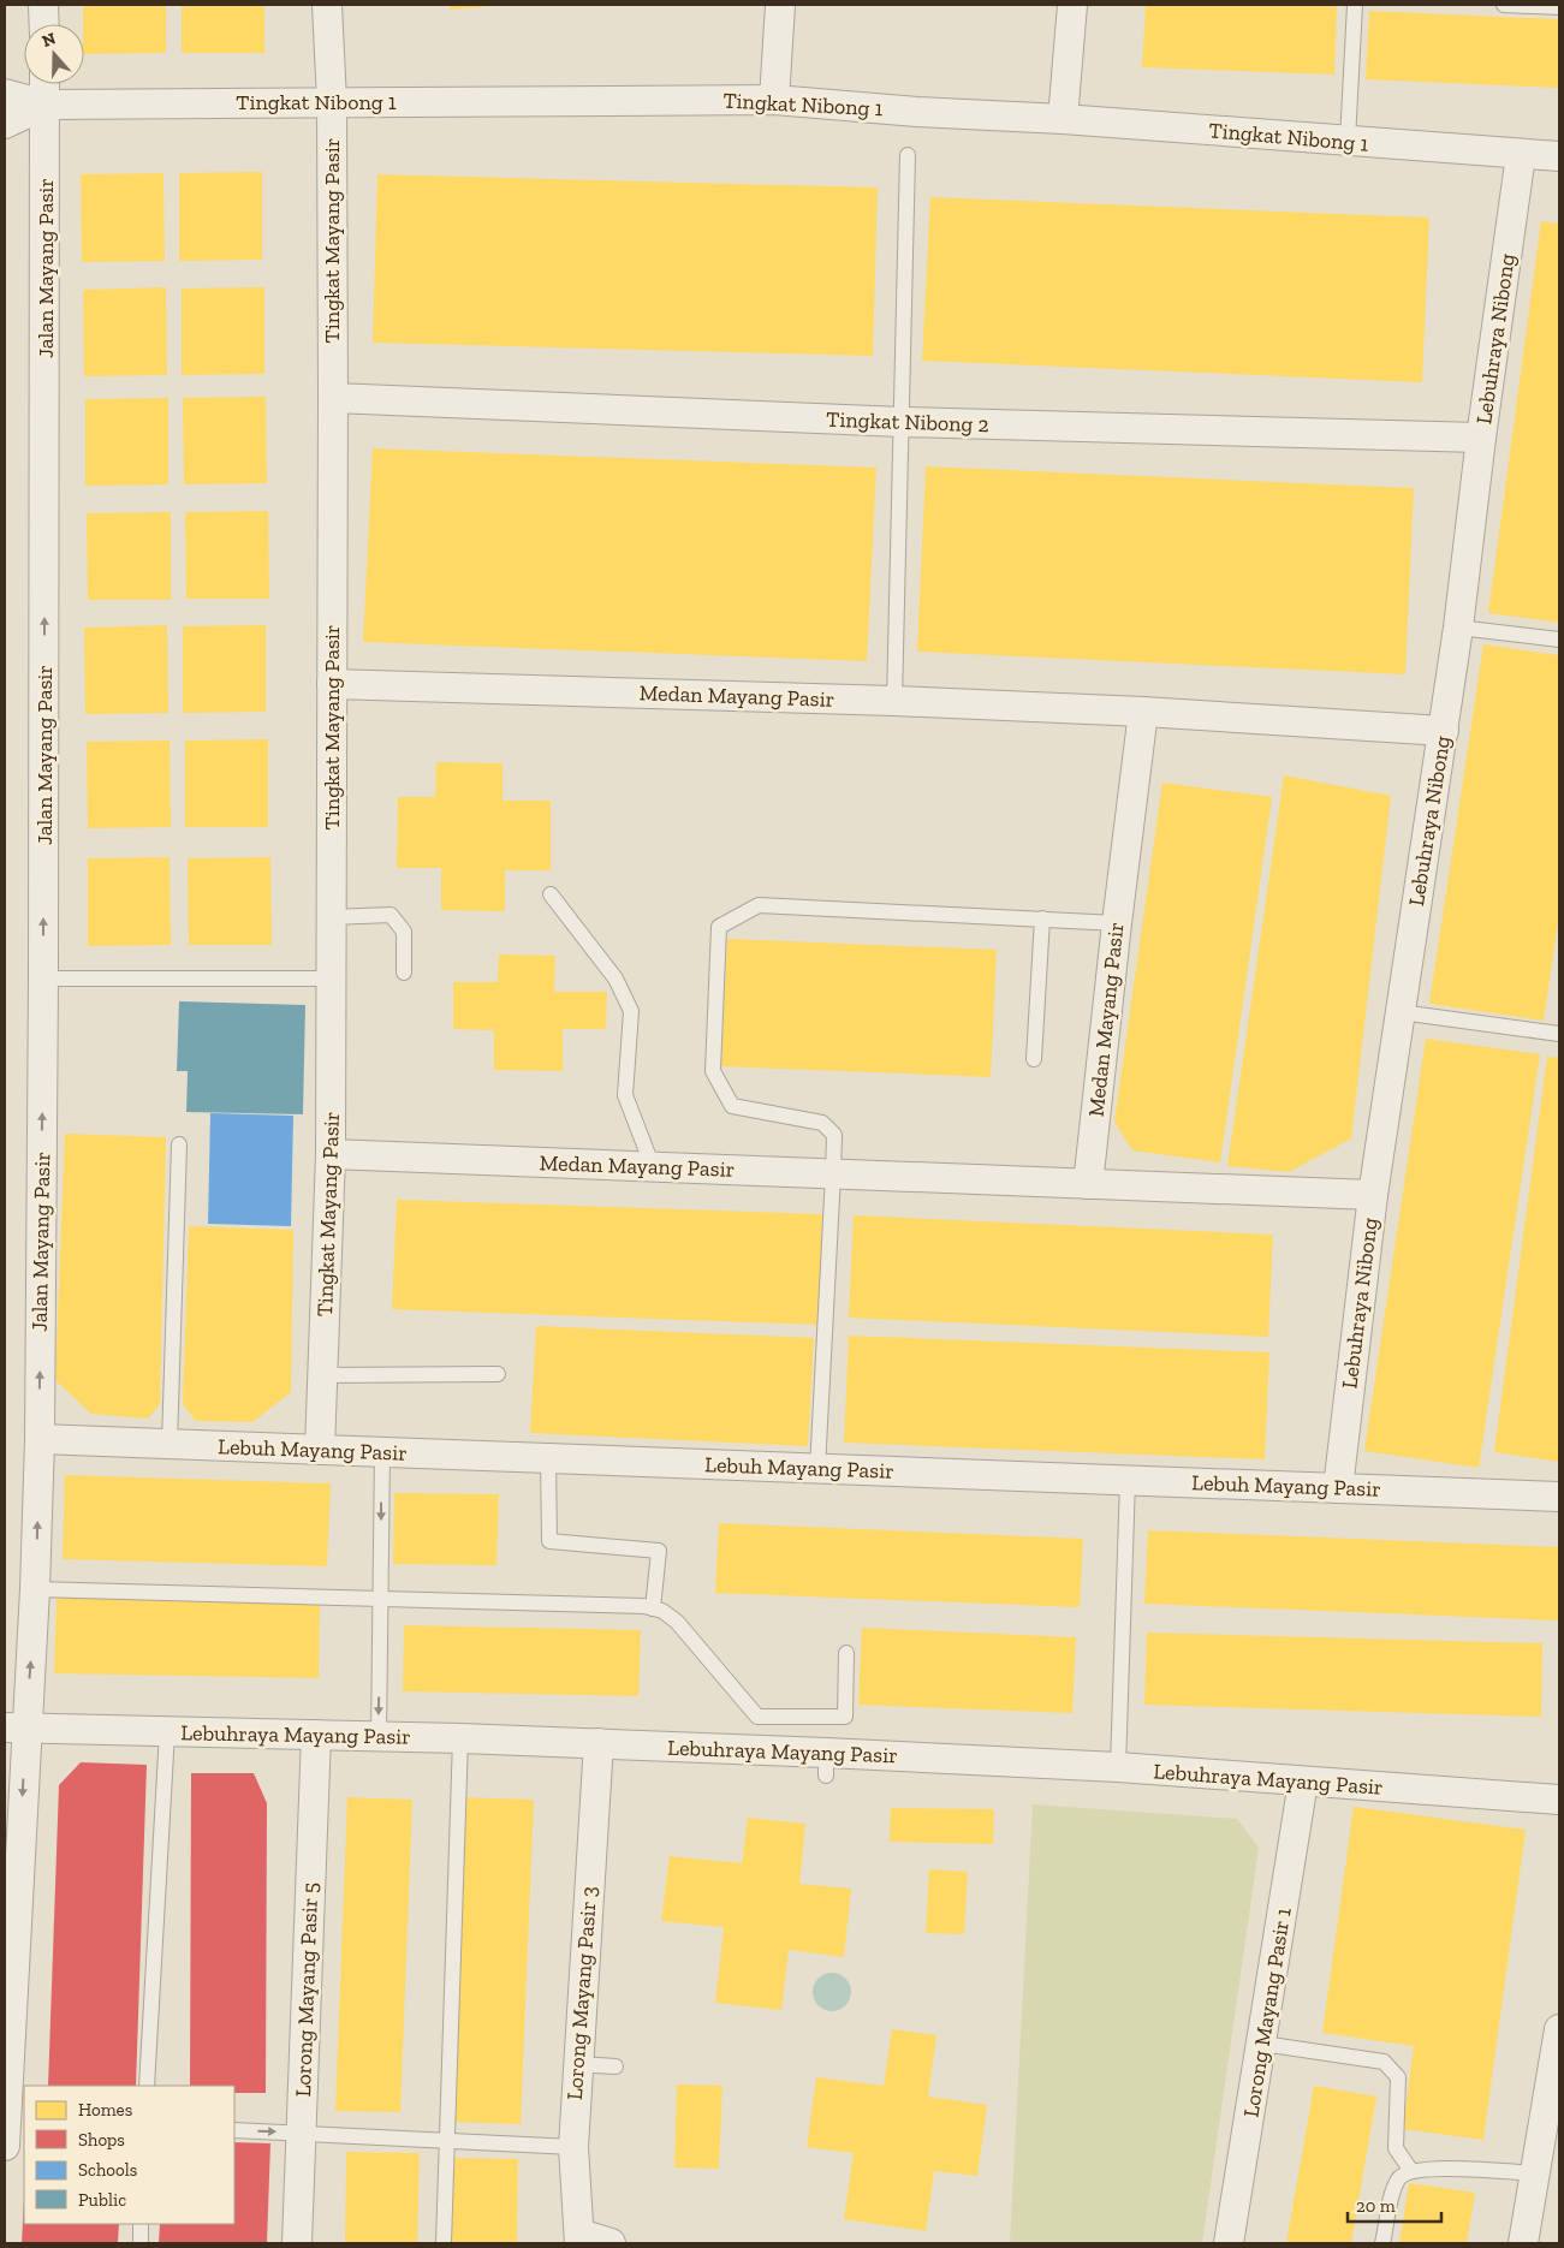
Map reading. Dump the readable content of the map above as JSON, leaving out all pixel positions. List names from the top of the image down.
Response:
{
  "streets": {
    "street": [
      "Tingkat Nibong 1",
      "Tingkat Mayang Pasir",
      "Jalan Mayang Pasir",
      "Lebuhraya Nibong",
      "Tingkat Nibong 2",
      "Medan Mayang Pasir",
      "Lebuh Mayang Pasir",
      "Lebuhraya Mayang Pasir",
      "Lorong Mayang Pasir 5",
      "Lorong Mayang Pasir 3",
      "Lorong Mayang Pasir 1"
    ]
  },
  "crossings": [
    ["Tingkat Nibong 1", "Tingkat Mayang Pasir"],
    ["Tingkat Nibong 1", "Jalan Mayang Pasir"],
    ["Tingkat Nibong 1", "Lebuhraya Nibong"],
    ["Tingkat Mayang Pasir", "Tingkat Nibong 2"],
    ["Tingkat Mayang Pasir", "Medan Mayang Pasir"],
    ["Tingkat Mayang Pasir", "Lebuh Mayang Pasir"],
    ["Jalan Mayang Pasir", "Lebuh Mayang Pasir"],
    ["Jalan Mayang Pasir", "Lebuhraya Mayang Pasir"],
    ["Lebuhraya Nibong", "Tingkat Nibong 2"],
    ["Lebuhraya Nibong", "Medan Mayang Pasir"],
    ["Lebuhraya Nibong", "Lebuh Mayang Pasir"],
    ["Lebuhraya Mayang Pasir", "Lorong Mayang Pasir 5"],
    ["Lebuhraya Mayang Pasir", "Lorong Mayang Pasir 3"],
    ["Lebuhraya Mayang Pasir", "Lorong Mayang Pasir 1"]
  ],
  "legend": [
    "Homes",
    "Shops",
    "Schools",
    "Public"
  ],
  "scale_bar": "20 m",
  "north": "top"
}
